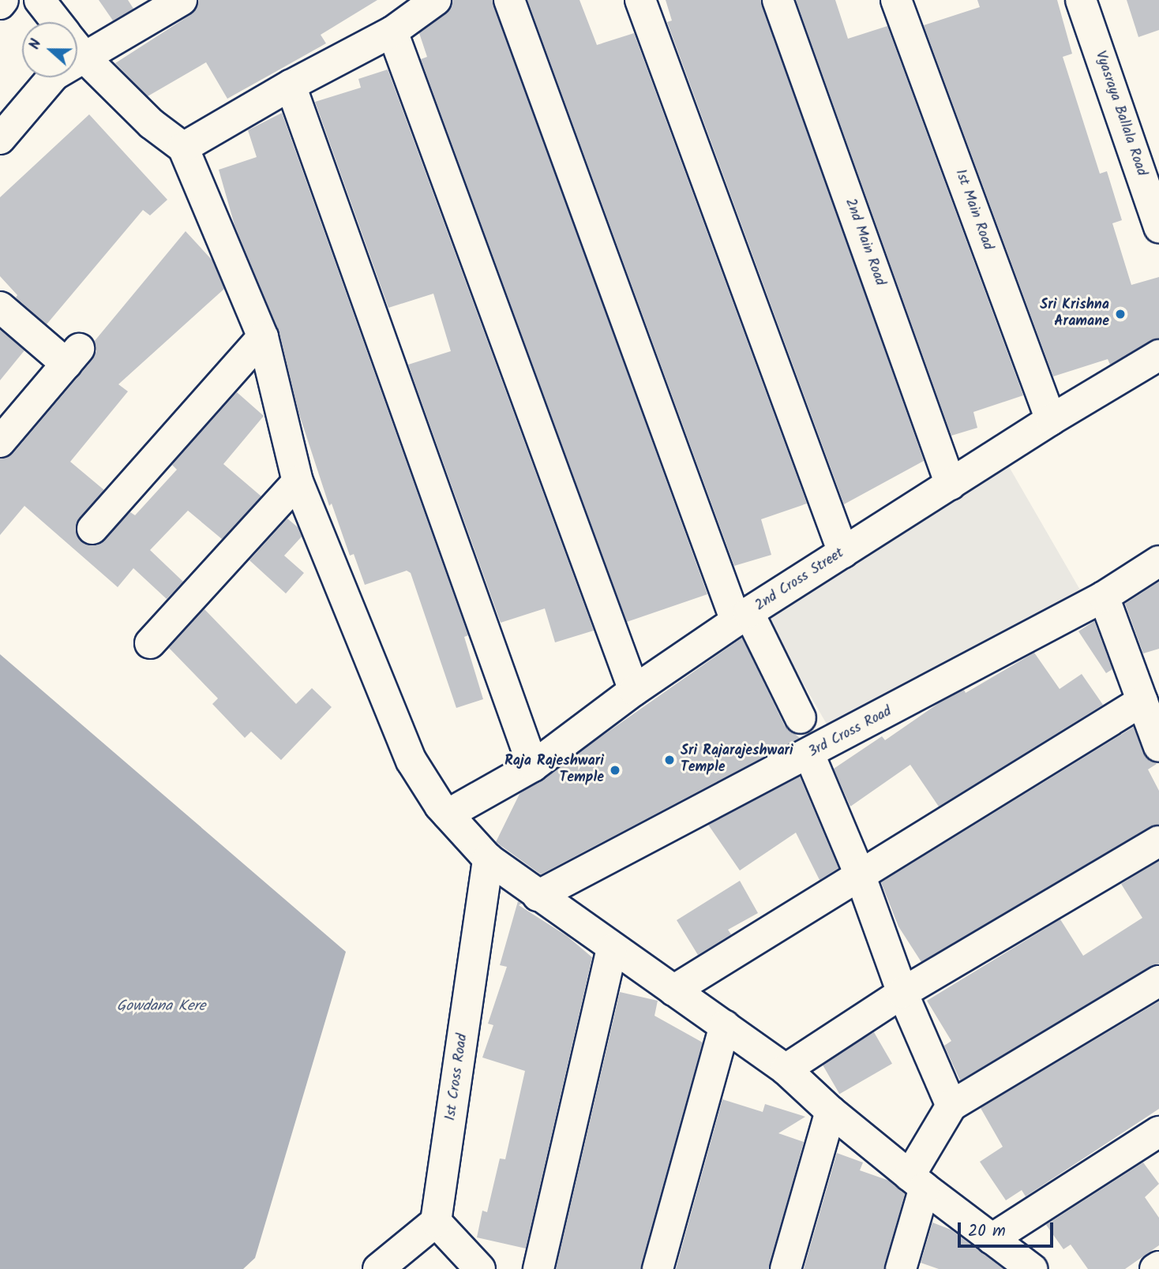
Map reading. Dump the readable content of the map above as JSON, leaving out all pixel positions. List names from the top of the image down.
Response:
{
  "streets": {
    "street": [
      "Vyasraya Ballala Road",
      "1st Main Road",
      "2nd Main Road",
      "2nd Cross Street",
      "3rd Cross Road",
      "1st Cross Road"
    ]
  },
  "crossings": [
    ["1st Main Road", "2nd Cross Street"],
    ["2nd Main Road", "2nd Cross Street"]
  ],
  "water": ["Gowdana Kere"],
  "places": ["Sri Krishna Aramane", "Sri Rajarajeshwari Temple", "Raja Rajeshwari Temple"],
  "scale_bar": "20 m",
  "north": "left"
}
